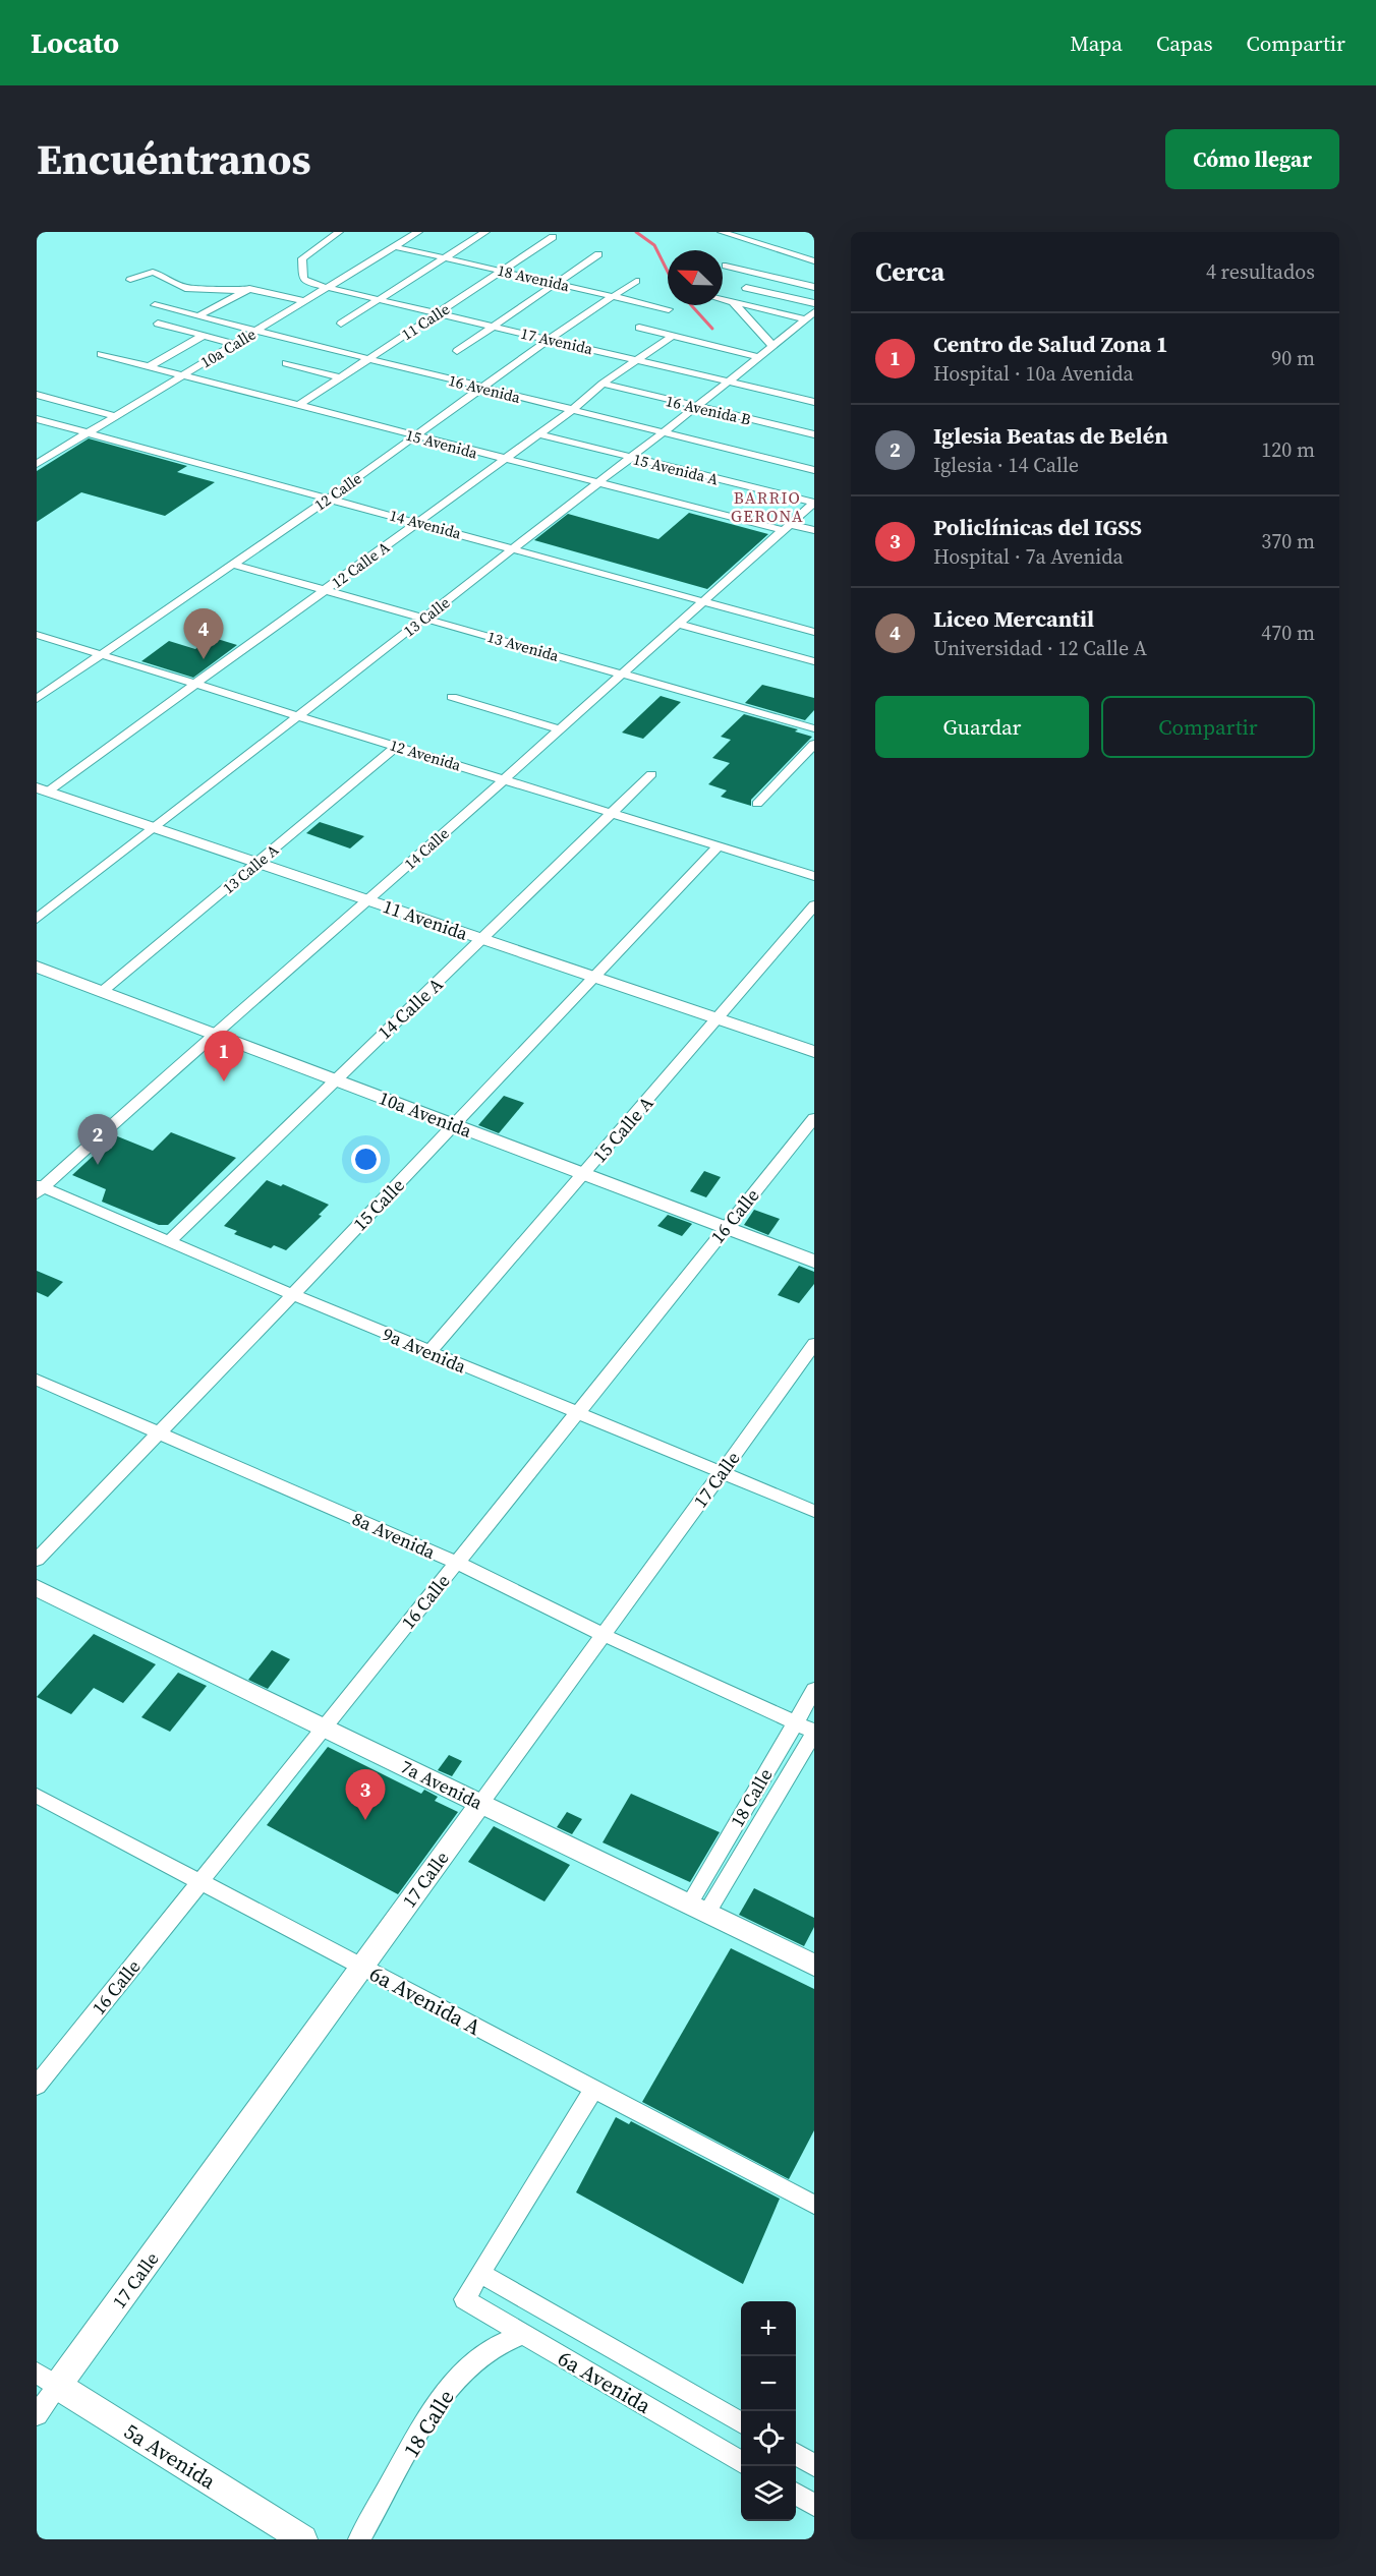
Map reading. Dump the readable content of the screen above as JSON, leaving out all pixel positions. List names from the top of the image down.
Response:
{
  "streets": {
    "main road": [
      "11 Avenida",
      "10a Avenida",
      "17 Calle",
      "7a Avenida",
      "5a Avenida"
    ],
    "street": [
      "18 Avenida",
      "11 Calle",
      "17 Avenida",
      "10a Calle",
      "16 Avenida",
      "16 Avenida B",
      "15 Avenida",
      "15 Avenida A",
      "12 Calle",
      "14 Avenida",
      "12 Calle A",
      "13 Calle",
      "13 Avenida",
      "12 Avenida",
      "14 Calle",
      "13 Calle A",
      "14 Calle A",
      "15 Calle A",
      "15 Calle",
      "16 Calle",
      "9a Avenida",
      "8a Avenida",
      "18 Calle",
      "6a Avenida A",
      "6a Avenida"
    ]
  },
  "crossings": [
    ["18 Avenida", "11 Calle"],
    ["18 Avenida", "10a Calle"],
    ["18 Avenida", "12 Calle"],
    ["11 Calle", "17 Avenida"],
    ["11 Calle", "16 Avenida"],
    ["11 Calle", "15 Avenida"],
    ["17 Avenida", "10a Calle"],
    ["17 Avenida", "12 Calle"],
    ["17 Avenida", "12 Calle A"],
    ["17 Avenida", "13 Calle"],
    ["10a Calle", "16 Avenida"],
    ["10a Calle", "15 Avenida"],
    ["10a Calle", "14 Avenida"],
    ["16 Avenida", "12 Calle"],
    ["16 Avenida", "12 Calle A"],
    ["16 Avenida", "13 Calle"],
    ["16 Avenida B", "12 Calle A"],
    ["16 Avenida B", "13 Calle"],
    ["15 Avenida", "12 Calle"],
    ["15 Avenida", "12 Calle A"],
    ["15 Avenida", "13 Calle"],
    ["15 Avenida", "14 Calle"],
    ["15 Avenida A", "12 Calle A"],
    ["15 Avenida A", "13 Calle"],
    ["15 Avenida A", "14 Calle"],
    ["12 Calle", "14 Avenida"],
    ["12 Calle", "13 Avenida"],
    ["12 Calle", "12 Avenida"],
    ["14 Avenida", "12 Calle A"],
    ["14 Avenida", "13 Calle"],
    ["14 Avenida", "14 Calle"],
    ["12 Calle A", "13 Avenida"],
    ["12 Calle A", "12 Avenida"],
    ["12 Calle A", "11 Avenida"],
    ["13 Calle", "13 Avenida"],
    ["13 Calle", "12 Avenida"],
    ["13 Calle", "11 Avenida"],
    ["13 Avenida", "14 Calle"],
    ["12 Avenida", "14 Calle"],
    ["12 Avenida", "13 Calle A"],
    ["12 Avenida", "14 Calle A"],
    ["12 Avenida", "15 Calle"],
    ["14 Calle", "11 Avenida"],
    ["14 Calle", "10a Avenida"],
    ["14 Calle", "9a Avenida"],
    ["13 Calle A", "11 Avenida"],
    ["13 Calle A", "10a Avenida"],
    ["11 Avenida", "14 Calle A"],
    ["11 Avenida", "15 Calle A"],
    ["11 Avenida", "15 Calle"],
    ["14 Calle A", "10a Avenida"],
    ["14 Calle A", "9a Avenida"],
    ["10a Avenida", "15 Calle A"],
    ["10a Avenida", "15 Calle"],
    ["10a Avenida", "16 Calle"],
    ["15 Calle A", "9a Avenida"],
    ["15 Calle", "9a Avenida"],
    ["15 Calle", "8a Avenida"],
    ["16 Calle", "9a Avenida"],
    ["16 Calle", "8a Avenida"],
    ["16 Calle", "7a Avenida"],
    ["16 Calle", "6a Avenida A"],
    ["9a Avenida", "17 Calle"],
    ["17 Calle", "8a Avenida"],
    ["17 Calle", "7a Avenida"],
    ["17 Calle", "6a Avenida A"],
    ["17 Calle", "5a Avenida"],
    ["8a Avenida", "18 Calle"],
    ["7a Avenida", "18 Calle"],
    ["18 Calle", "6a Avenida"]
  ],
  "districts": ["BARRIO GERONA"],
  "north": "top left",
  "page": {
    "header": "Locato",
    "nav": ["Mapa", "Capas", "Compartir"],
    "title": "Encuéntranos",
    "buttons": [
      "Cómo llegar",
      ["Guardar", "Compartir"]
    ],
    "heading": ["Cerca", "4 resultados"],
    "list": [
      {
        "mark": "1",
        "name": "Centro de Salud Zona 1",
        "note": "Hospital · 10a Avenida",
        "value": "90 m"
      },
      {
        "mark": "2",
        "name": "Iglesia Beatas de Belén",
        "note": "Iglesia · 14 Calle",
        "value": "120 m"
      },
      {
        "mark": "3",
        "name": "Policlínicas del IGSS",
        "note": "Hospital · 7a Avenida",
        "value": "370 m"
      },
      {
        "mark": "4",
        "name": "Liceo Mercantil",
        "note": "Universidad · 12 Calle A",
        "value": "470 m"
      }
    ],
    "pins": [
      "4",
      "1",
      "2",
      "3"
    ],
    "map_buttons": ["+", "−"]
  }
}
